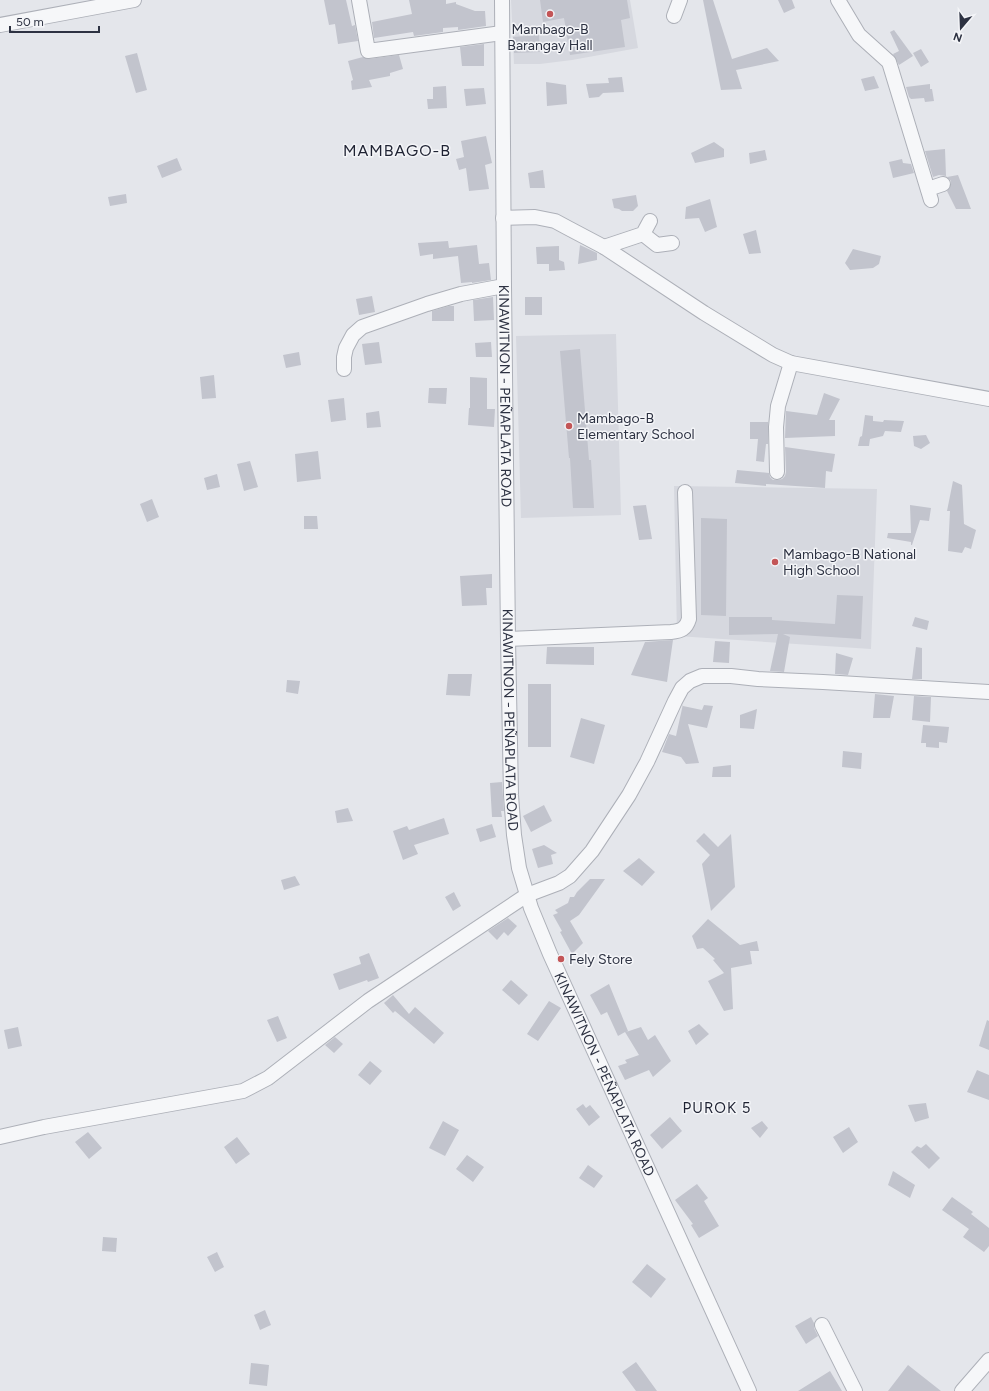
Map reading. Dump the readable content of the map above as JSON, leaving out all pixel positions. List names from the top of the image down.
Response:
{
  "streets": {
    "street": ["KINAWITNON - PEÑAPLATA ROAD"]
  },
  "districts": ["MAMBAGO-B", "PUROK 5"],
  "places": [
    "Mambago-B Barangay Hall",
    "Mambago-B Elementary School",
    "Mambago-B National High School",
    "Fely Store"
  ],
  "scale_bar": "50 m",
  "north": "bottom"
}
